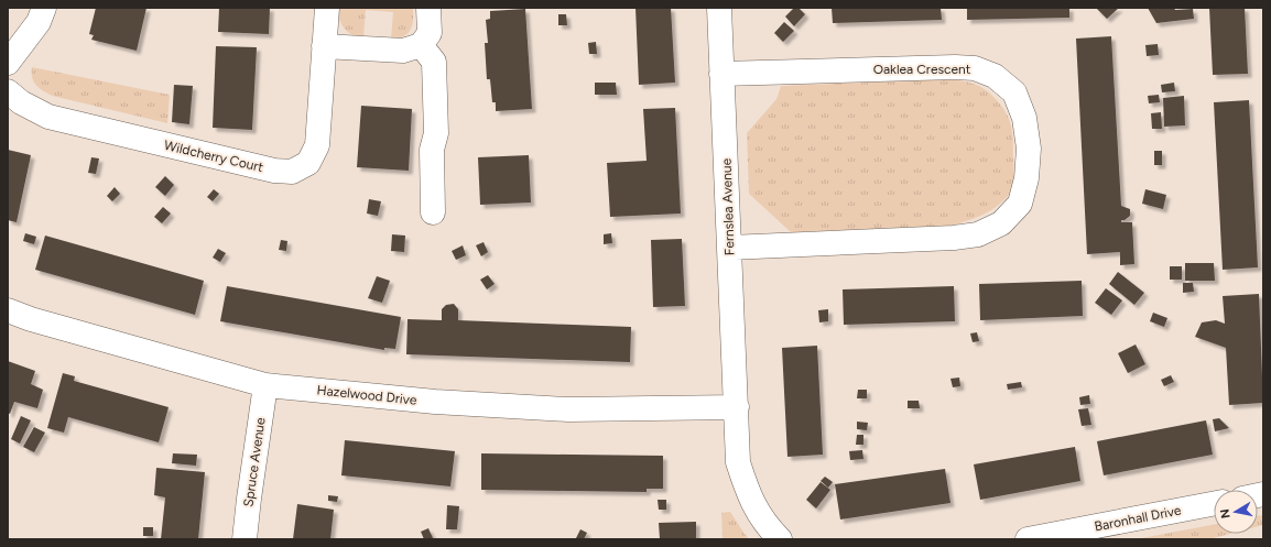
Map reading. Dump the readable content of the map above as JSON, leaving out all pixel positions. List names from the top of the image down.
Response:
{
  "streets": {
    "street": [
      "Oaklea Crescent",
      "Wildcherry Court",
      "Fernslea Avenue",
      "Hazelwood Drive",
      "Spruce Avenue",
      "Baronhall Drive"
    ]
  },
  "crossings": [
    ["Oaklea Crescent", "Fernslea Avenue"],
    ["Fernslea Avenue", "Hazelwood Drive"],
    ["Hazelwood Drive", "Spruce Avenue"]
  ],
  "north": "left"
}
